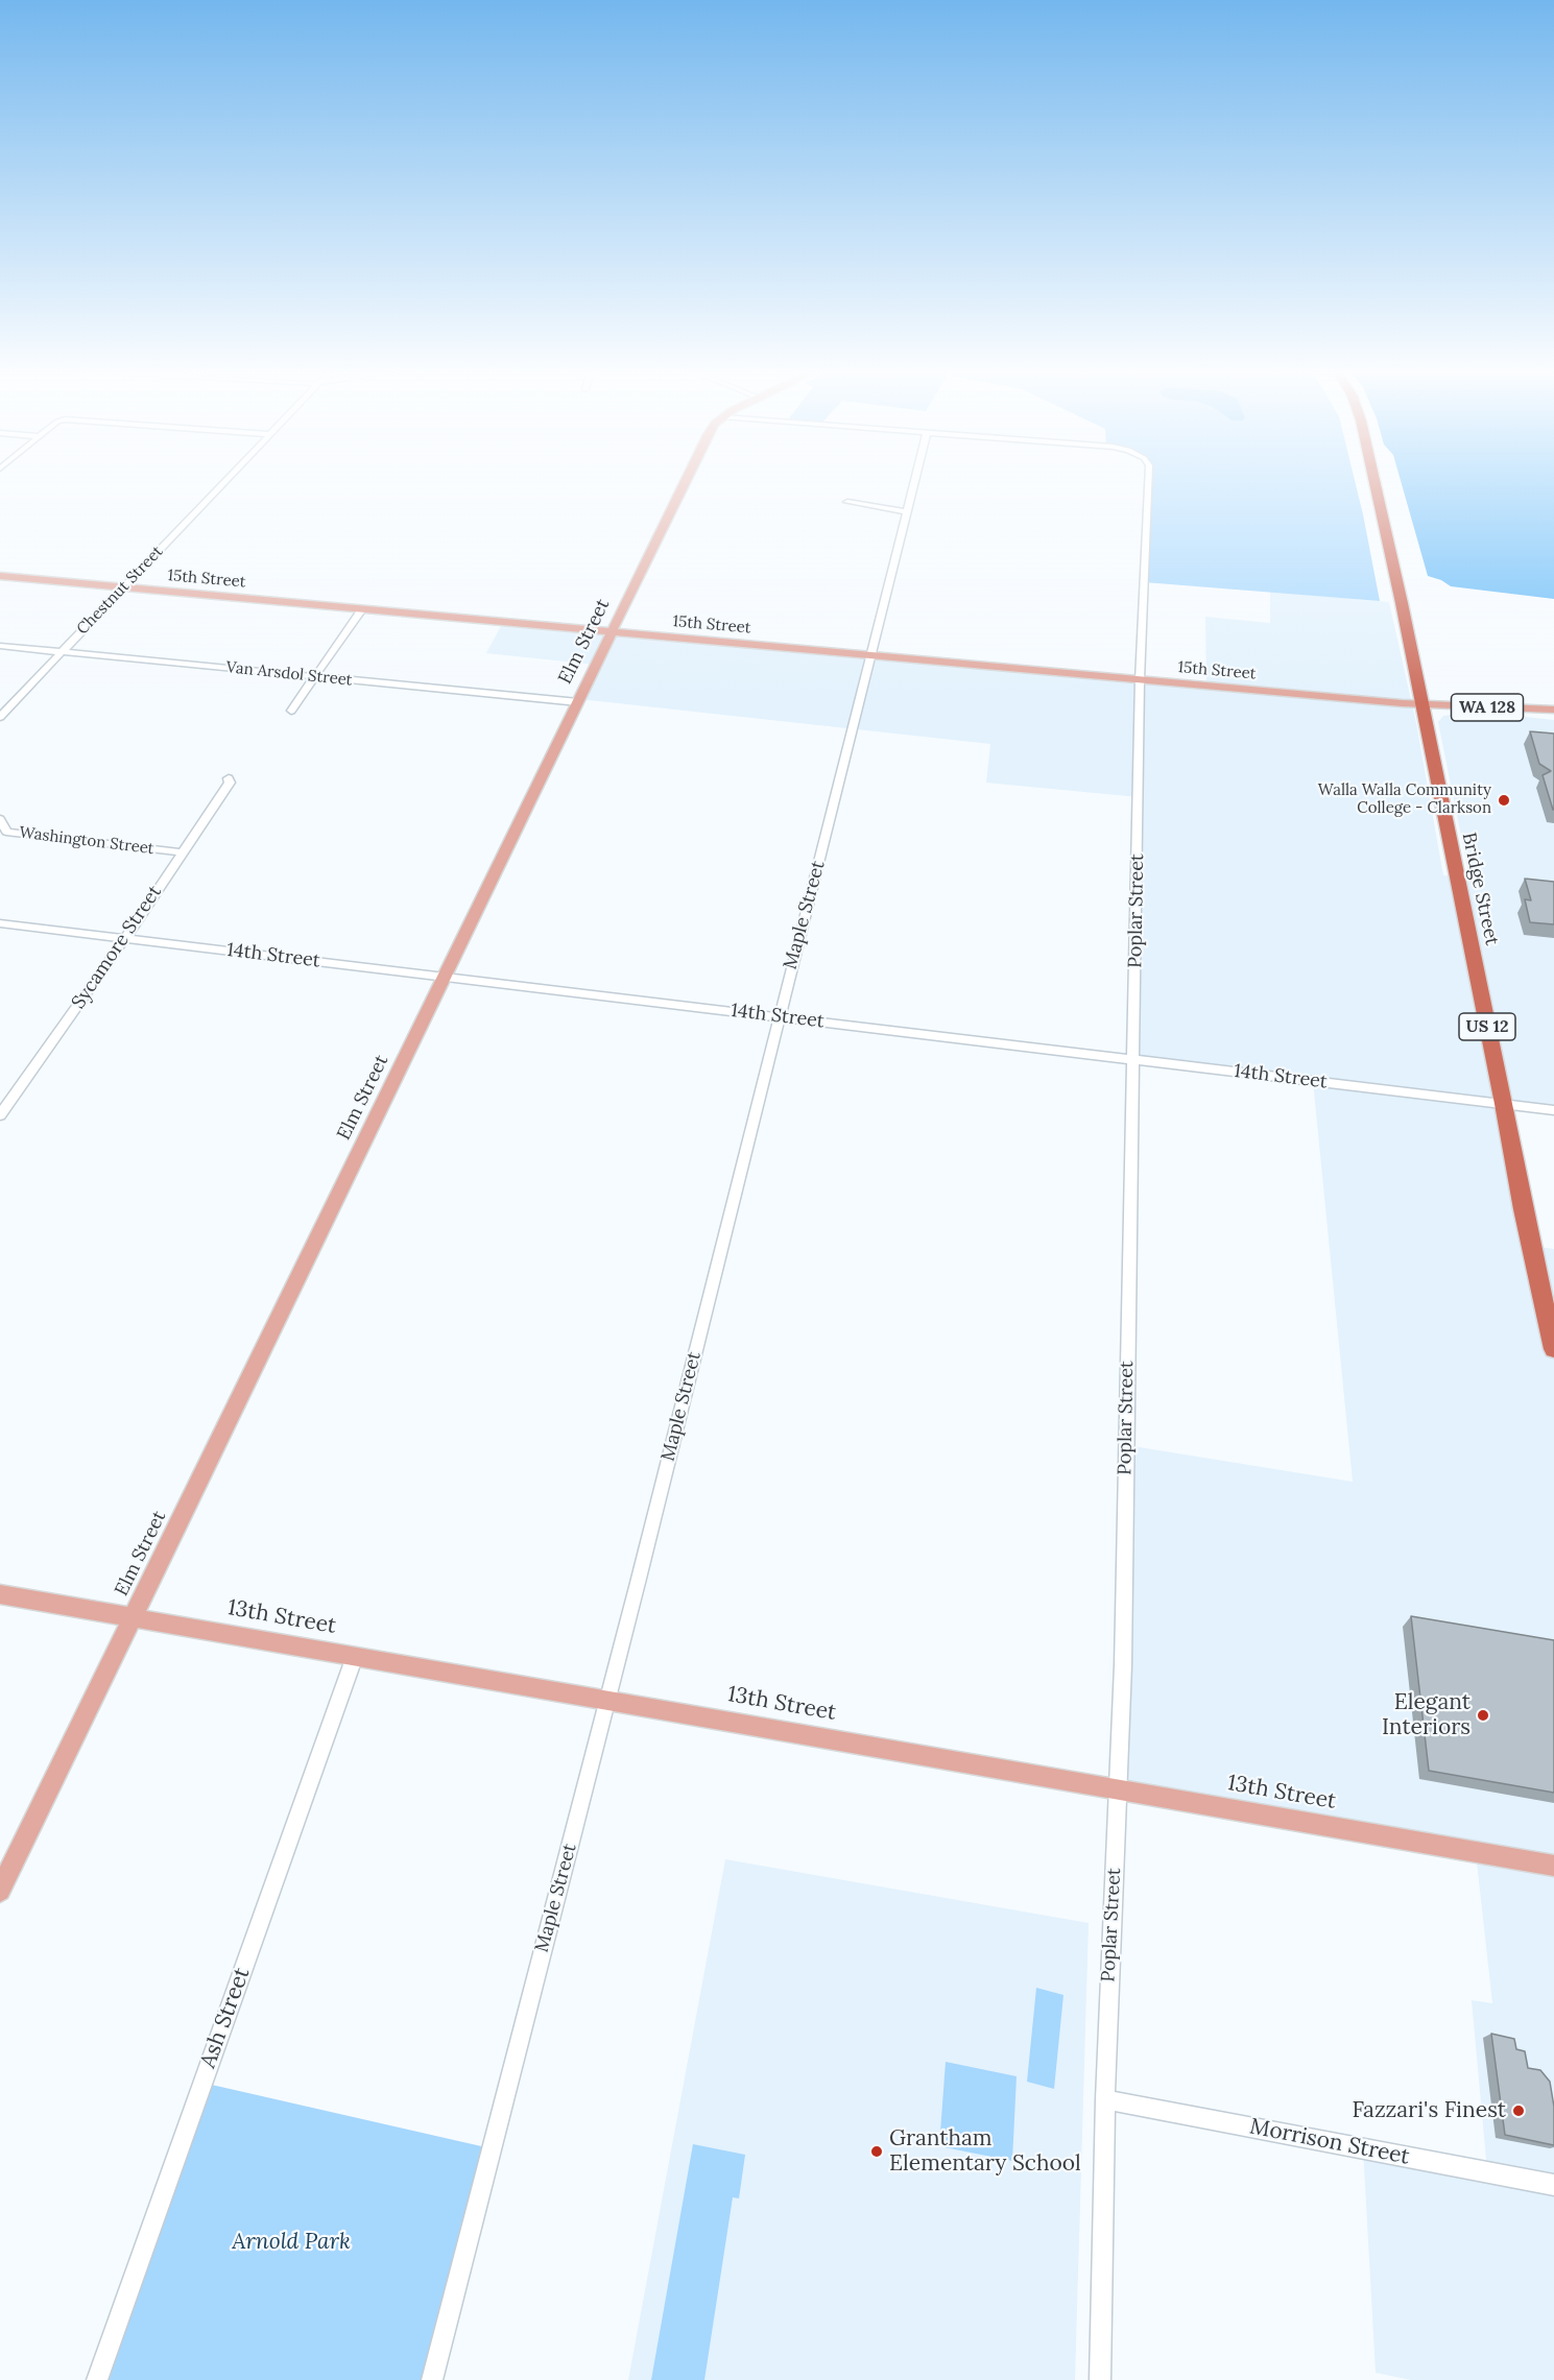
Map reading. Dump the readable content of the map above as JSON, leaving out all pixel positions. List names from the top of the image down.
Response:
{
  "streets": {
    "highway": ["Bridge Street", "US 12"],
    "main road": [
      "15th Street",
      "Elm Street",
      "WA 128",
      "13th Street"
    ],
    "street": [
      "Chestnut Street",
      "Van Arsdol Street",
      "Washington Street",
      "Poplar Street",
      "Maple Street",
      "Sycamore Street",
      "14th Street",
      "Ash Street",
      "Morrison Street"
    ]
  },
  "crossings": [
    ["15th Street", "Chestnut Street"],
    ["15th Street", "Elm Street"],
    ["15th Street", "WA 128"],
    ["15th Street", "Bridge Street"],
    ["15th Street", "Poplar Street"],
    ["15th Street", "Maple Street"],
    ["Chestnut Street", "Van Arsdol Street"],
    ["Elm Street", "Van Arsdol Street"],
    ["Elm Street", "14th Street"],
    ["Elm Street", "13th Street"],
    ["WA 128", "Bridge Street"],
    ["Washington Street", "Sycamore Street"],
    ["Bridge Street", "14th Street"],
    ["Poplar Street", "14th Street"],
    ["Poplar Street", "13th Street"],
    ["Poplar Street", "Morrison Street"],
    ["Maple Street", "14th Street"],
    ["Maple Street", "13th Street"],
    ["Sycamore Street", "14th Street"],
    ["13th Street", "Ash Street"]
  ],
  "parks": ["Arnold Park"],
  "places": [
    "Walla Walla Community College - Clarkson",
    "Elegant Interiors",
    "Fazzari's Finest",
    "Grantham Elementary School"
  ]
}
